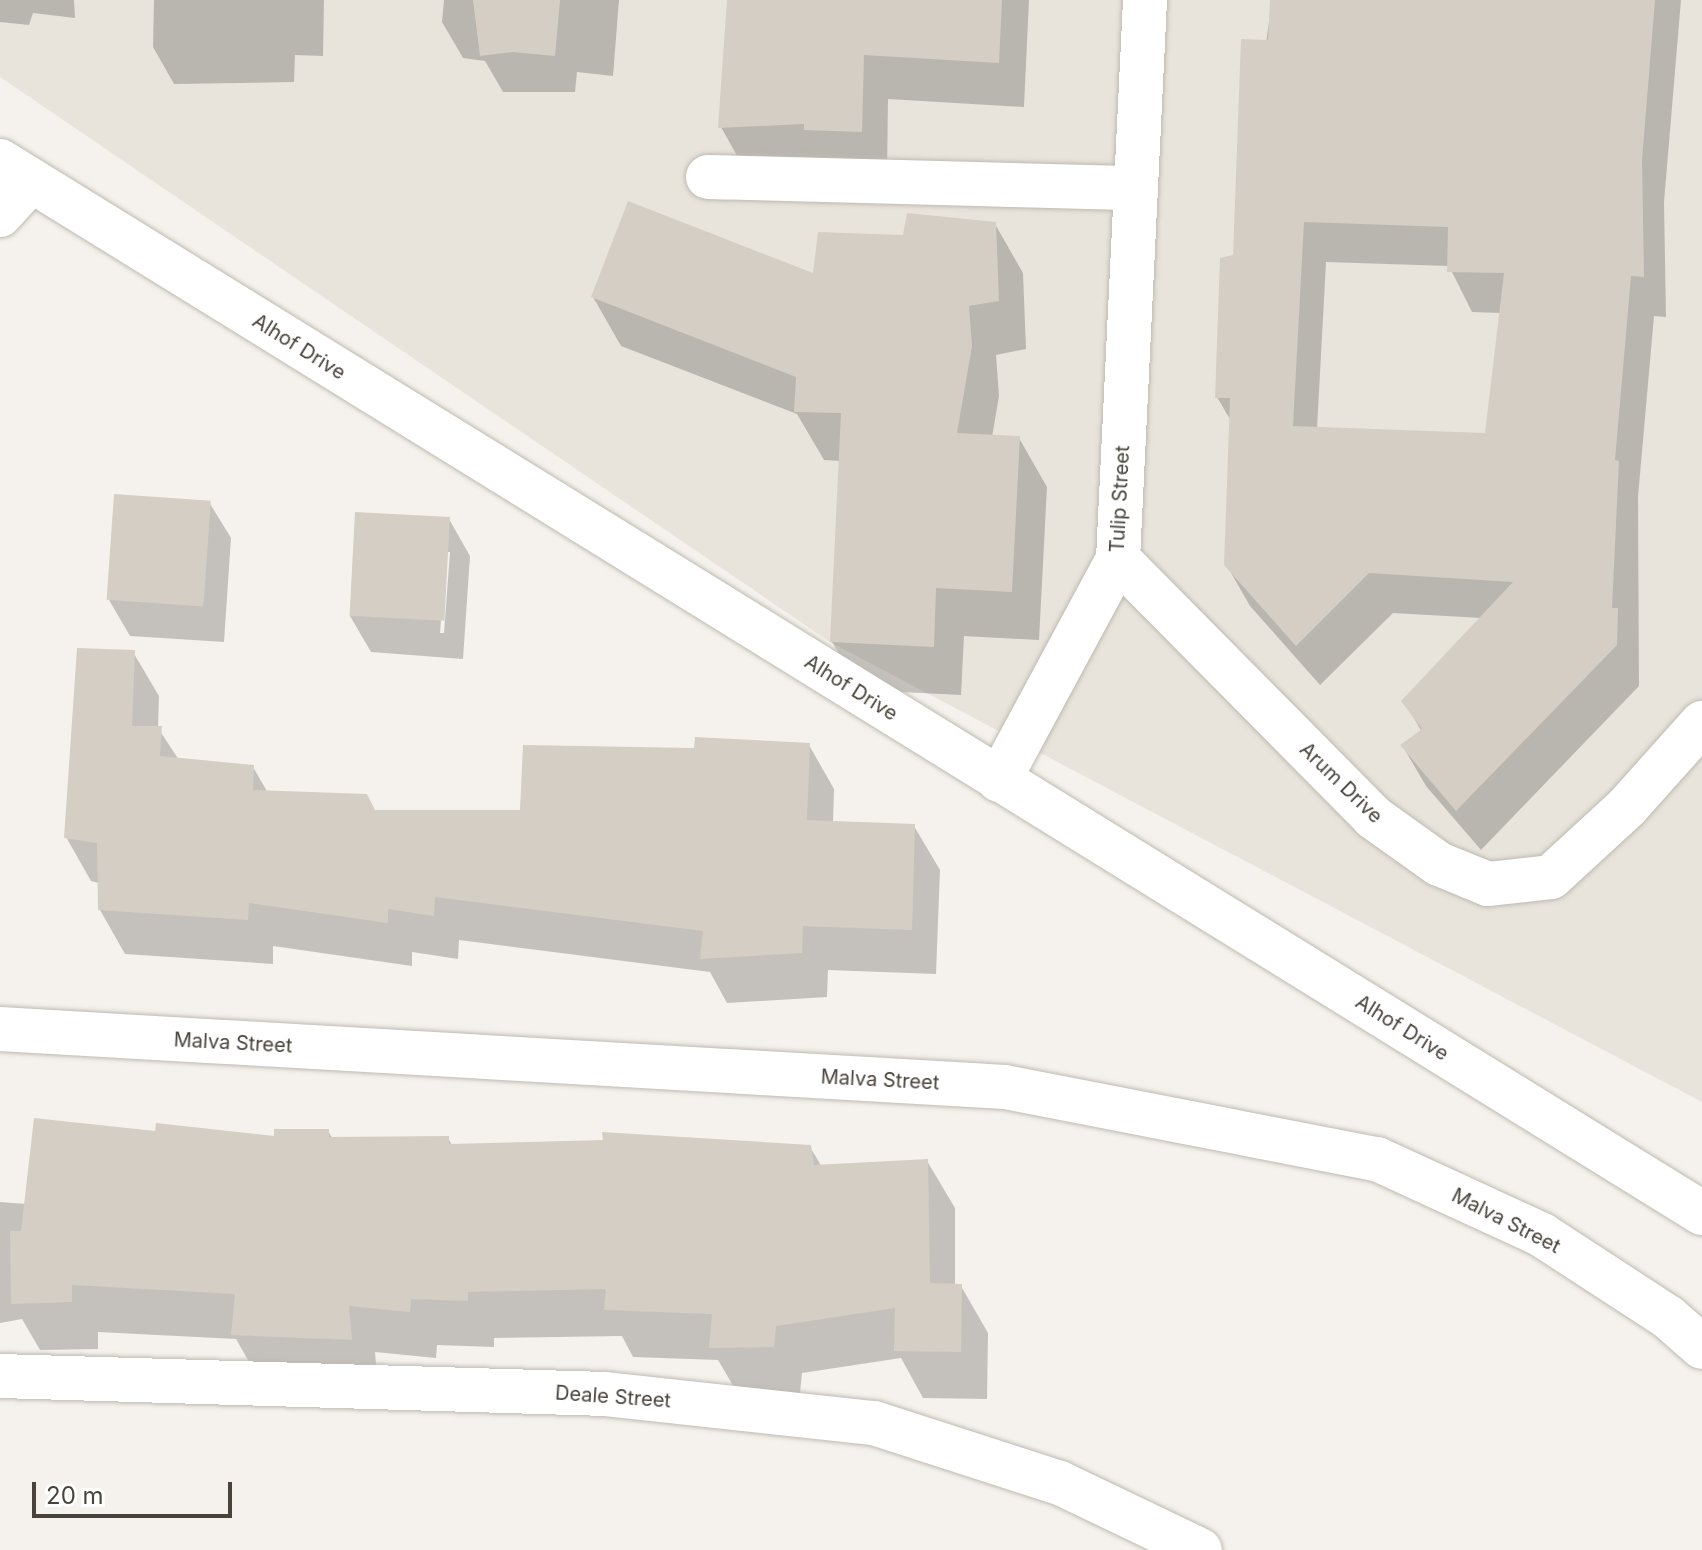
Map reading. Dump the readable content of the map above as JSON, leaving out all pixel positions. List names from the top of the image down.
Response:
{
  "streets": {
    "street": [
      "Alhof Drive",
      "Tulip Street",
      "Arum Drive",
      "Malva Street",
      "Deale Street"
    ]
  },
  "crossings": [
    ["Alhof Drive", "Tulip Street"],
    ["Tulip Street", "Arum Drive"]
  ],
  "scale_bar": "20 m"
}
